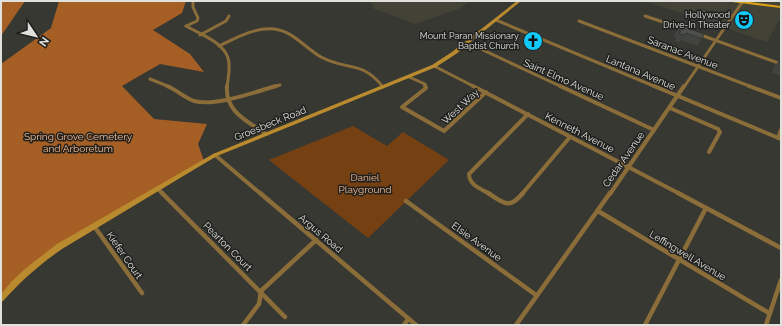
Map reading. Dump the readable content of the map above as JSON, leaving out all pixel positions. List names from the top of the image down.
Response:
{
  "streets": {
    "street": [
      "Saranac Avenue",
      "Lantana Avenue",
      "Saint Elmo Avenue",
      "West Way",
      "Groesbeck Road",
      "Kenneth Avenue",
      "Cedar Avenue",
      "Argus Road",
      "Elsie Avenue",
      "Pearton Court",
      "Kiefer Court",
      "Leffingwell Avenue"
    ]
  },
  "crossings": [
    ["Saranac Avenue", "Cedar Avenue"],
    ["Lantana Avenue", "Groesbeck Road"],
    ["Lantana Avenue", "Cedar Avenue"],
    ["Saint Elmo Avenue", "Groesbeck Road"],
    ["Saint Elmo Avenue", "Cedar Avenue"],
    ["West Way", "Groesbeck Road"],
    ["West Way", "Kenneth Avenue"],
    ["Groesbeck Road", "Kenneth Avenue"],
    ["Groesbeck Road", "Argus Road"],
    ["Groesbeck Road", "Pearton Court"],
    ["Groesbeck Road", "Kiefer Court"],
    ["Kenneth Avenue", "Cedar Avenue"],
    ["Cedar Avenue", "Elsie Avenue"],
    ["Cedar Avenue", "Leffingwell Avenue"]
  ],
  "parks": ["Spring Grove Cemetery and Arboretum", "Daniel Playground"],
  "places": {
    "theatre": ["Hollywood Drive-In Theater"],
    "church": ["Mount Paran Missionary Baptist Church"]
  },
  "north": "bottom right"
}
